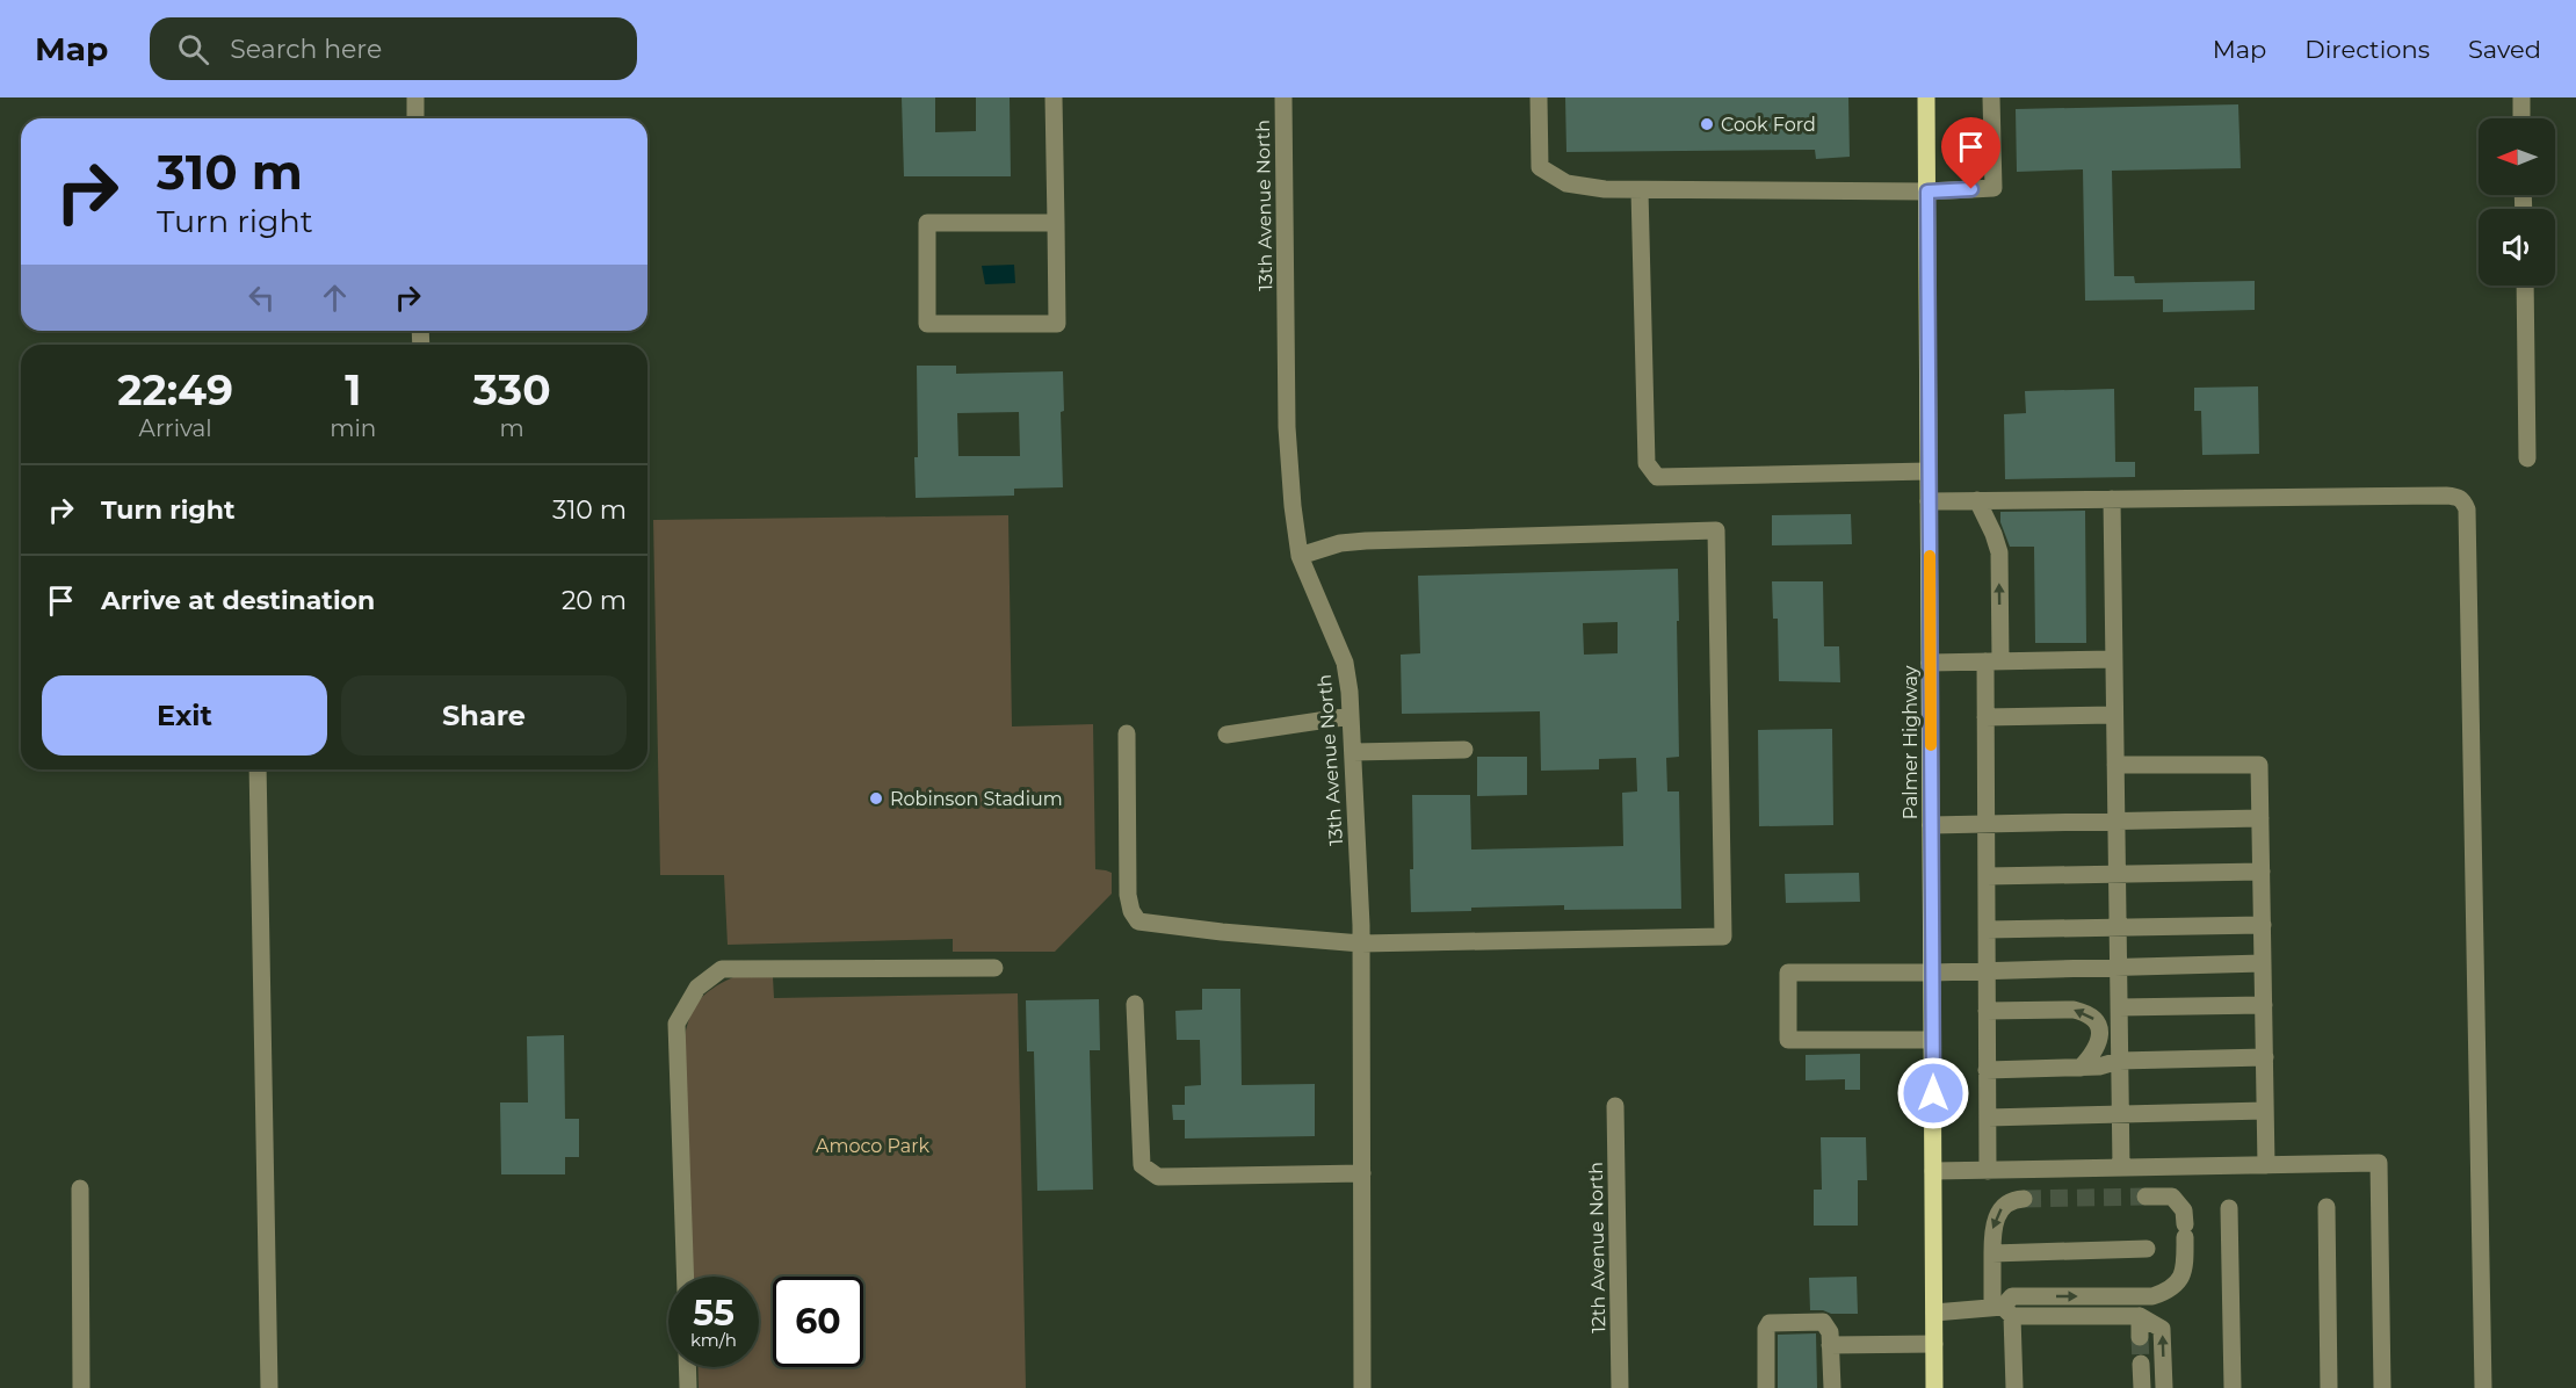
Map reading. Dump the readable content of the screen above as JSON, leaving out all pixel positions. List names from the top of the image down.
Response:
{
  "streets": {
    "main road": ["Palmer Highway"],
    "street": ["13th Avenue North", "12th Avenue North"]
  },
  "parks": ["Amoco Park"],
  "places": ["Cook Ford", "Robinson Stadium"],
  "north": "left",
  "page": {
    "header": "Map",
    "search": "Search here",
    "nav": ["Map", "Directions", "Saved"],
    "turn": ["310 m", "Turn right"],
    "eta": [
      "22:49",
      "Arrival",
      "1",
      "min",
      "330",
      "m"
    ],
    "list": [
      {
        "name": "Turn right",
        "value": "310 m"
      },
      {
        "name": "Arrive at destination",
        "value": "20 m"
      }
    ],
    "buttons": ["Exit", "Share"],
    "speed": "55 km/h",
    "limit": "60"
  }
}
